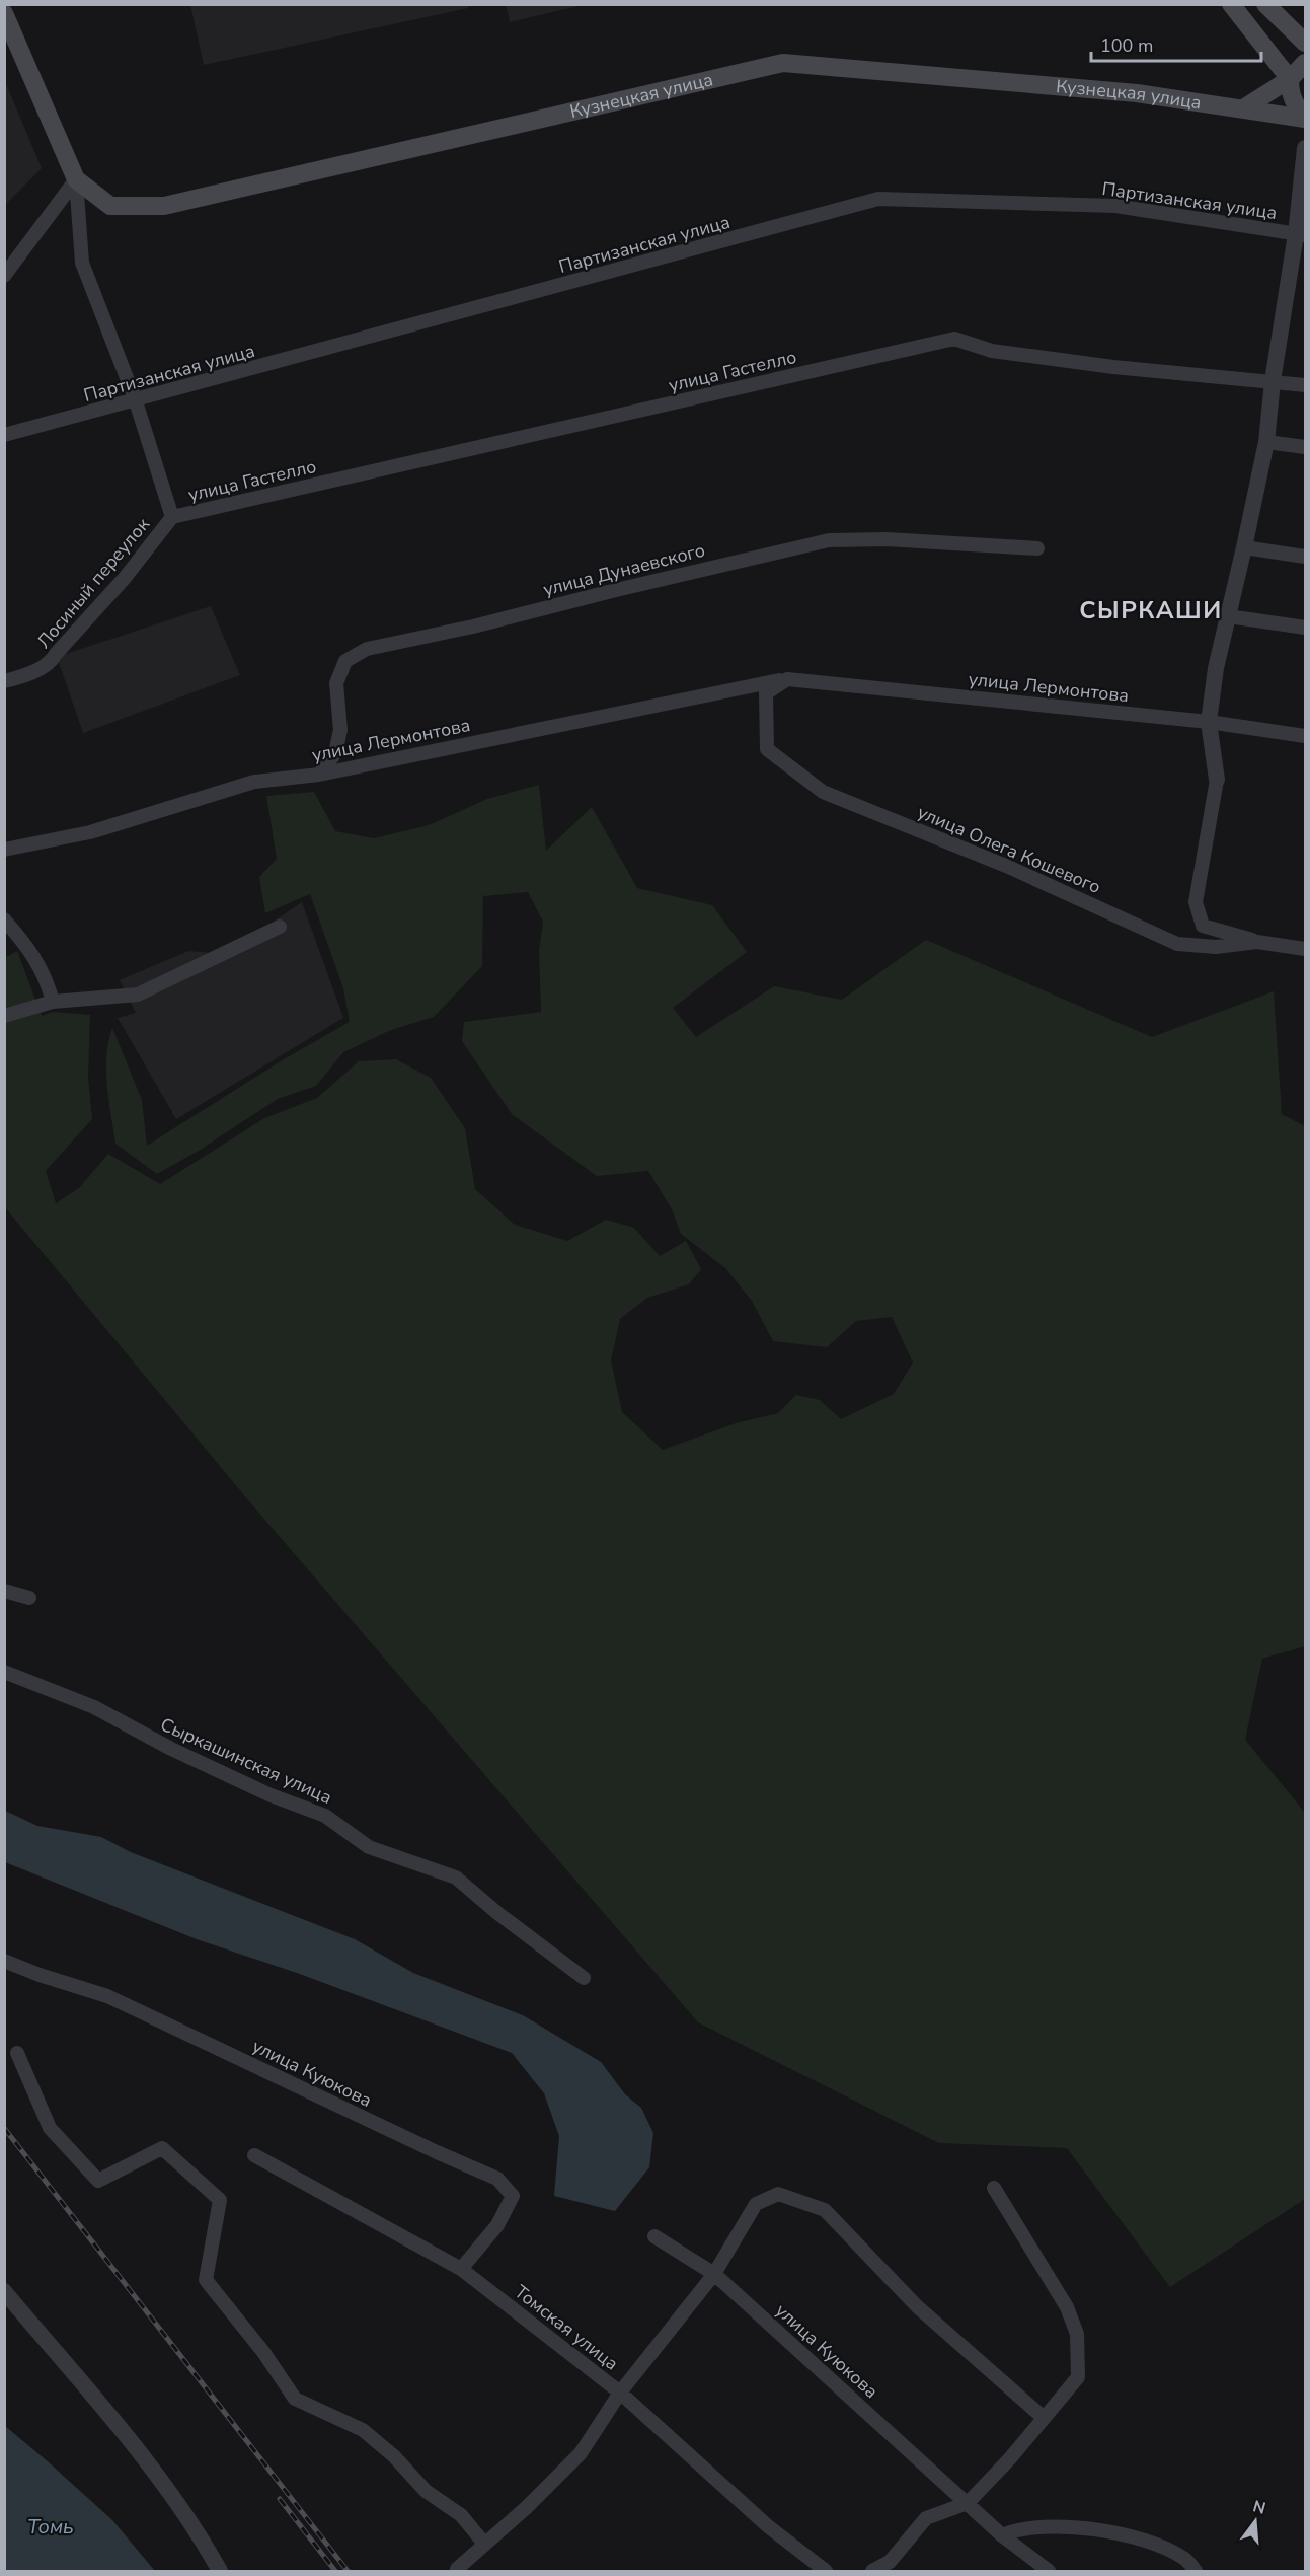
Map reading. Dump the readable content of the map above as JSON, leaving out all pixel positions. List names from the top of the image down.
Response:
{
  "streets": {
    "main road": ["Кузнецкая улица"],
    "street": [
      "Партизанская улица",
      "улица Гастелло",
      "улица Дунаевского",
      "Лосиный переулок",
      "улица Лермонтова",
      "улица Олега Кошевого",
      "Сыркашинская улица",
      "улица Куюкова",
      "Томская улица"
    ]
  },
  "crossings": [
    ["улица Гастелло", "Лосиный переулок"],
    ["улица Дунаевского", "улица Лермонтова"],
    ["улица Лермонтова", "улица Олега Кошевого"],
    ["улица Куюкова", "Томская улица"]
  ],
  "districts": ["СЫРКАШИ"],
  "water": ["Томь"],
  "scale_bar": "100 m",
  "north": "top"
}
